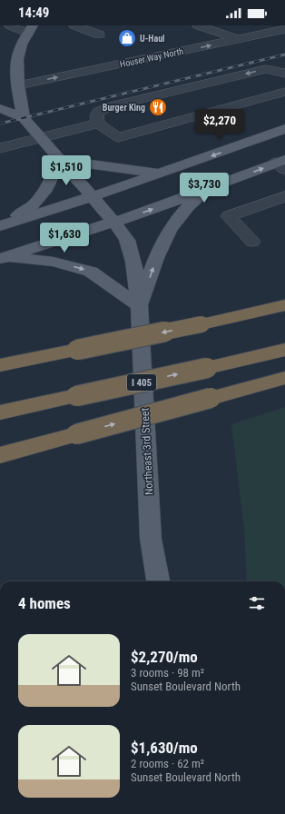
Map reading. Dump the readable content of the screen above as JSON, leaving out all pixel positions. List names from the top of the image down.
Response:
{
  "streets": {
    "highway": ["I 405"],
    "main road": ["Northeast 3rd Street"],
    "street": ["Houser Way North"]
  },
  "places": {
    "shop": ["U-Haul"],
    "restaurant": ["Burger King"]
  },
  "page": {
    "status": "14:49",
    "price": [
      "$2,270",
      "$1,510",
      "$3,730",
      "$1,630"
    ],
    "heading": "4 homes",
    "list": [
      {
        "name": "$2,270/mo",
        "note": "3 rooms · 98 m² · Sunset Boulevard North"
      },
      {
        "name": "$1,630/mo",
        "note": "2 rooms · 62 m² · Sunset Boulevard North"
      }
    ]
  }
}
